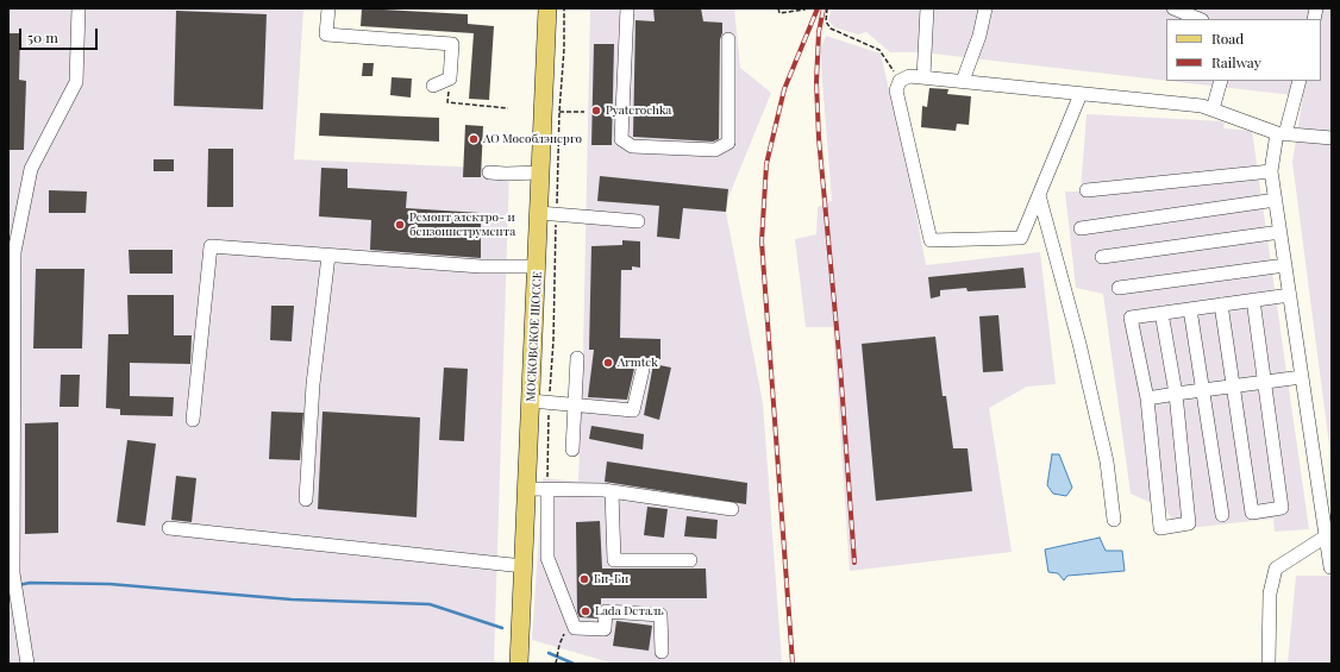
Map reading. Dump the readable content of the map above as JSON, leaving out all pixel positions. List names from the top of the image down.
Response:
{
  "streets": {
    "main road": ["МОСКОВСКОЕ ШОССЕ"]
  },
  "places": [
    "Pyaterochka",
    "АО Мособлэнерго",
    "Ремонт электро- и бензоинструмента",
    "Armtek",
    "Би-Би",
    "Lada Dеталь"
  ],
  "legend": ["Road", "Railway"],
  "scale_bar": "50 m"
}
